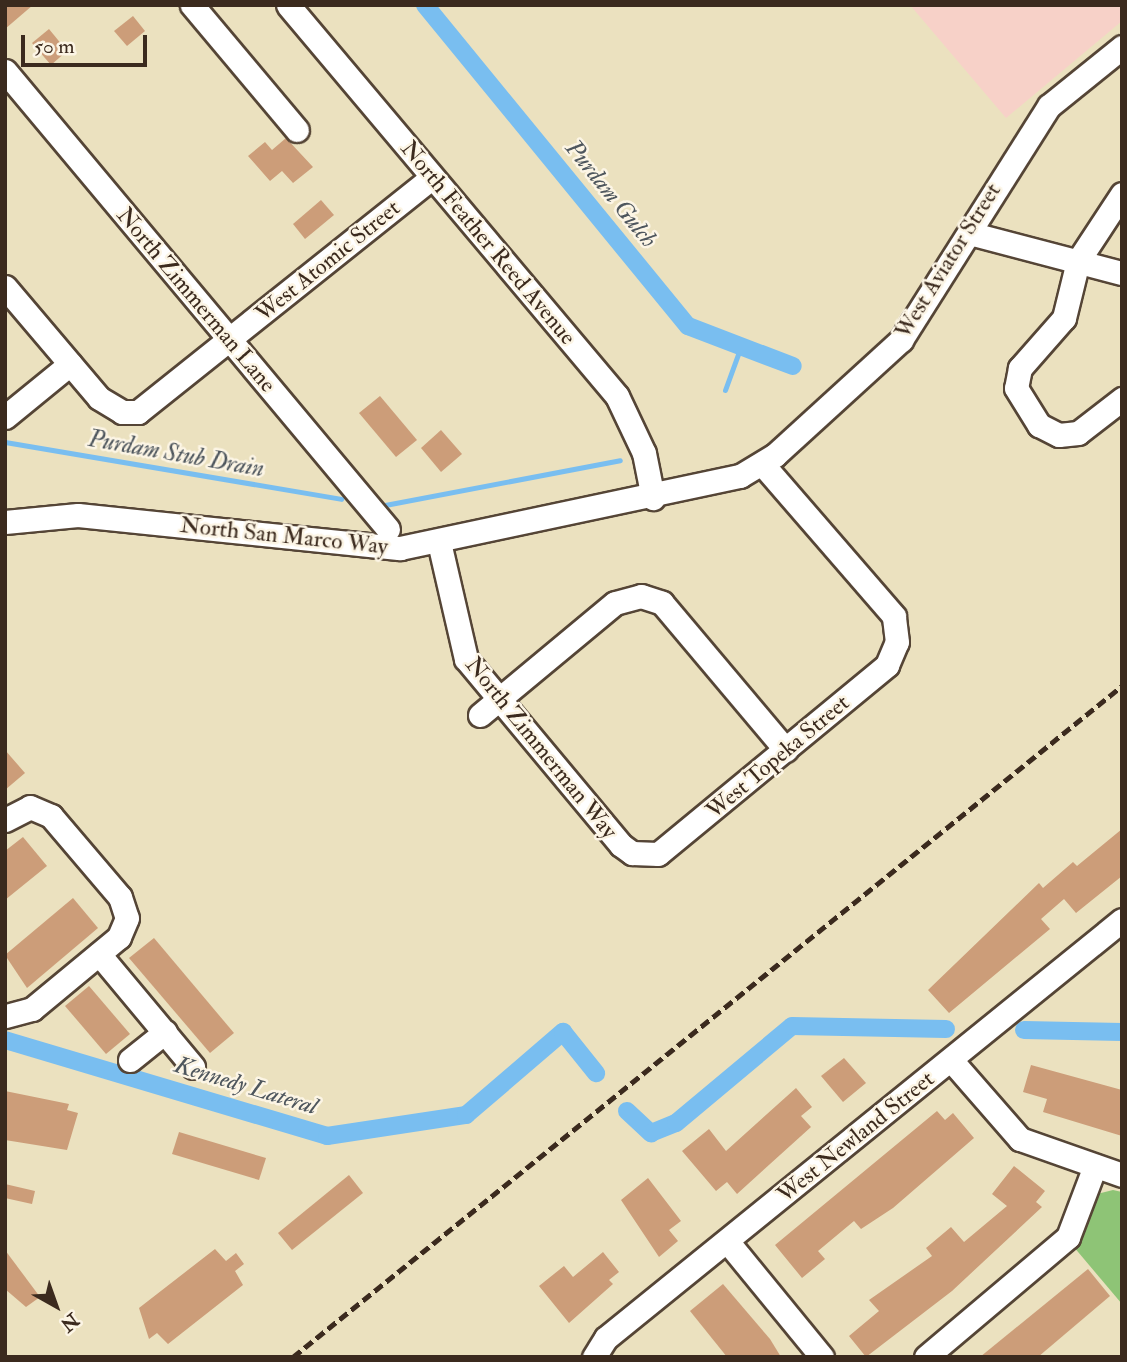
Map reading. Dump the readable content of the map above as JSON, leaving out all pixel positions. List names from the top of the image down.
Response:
{
  "streets": {
    "street": [
      "North Feather Reed Avenue",
      "West Atomic Street",
      "West Aviator Street",
      "North Zimmerman Lane",
      "North San Marco Way",
      "North Zimmerman Way",
      "West Topeka Street",
      "West Newland Street"
    ]
  },
  "crossings": [
    ["North Feather Reed Avenue", "West Atomic Street"],
    ["North Feather Reed Avenue", "North San Marco Way"],
    ["West Atomic Street", "North Zimmerman Lane"],
    ["West Aviator Street", "North San Marco Way"],
    ["West Aviator Street", "West Topeka Street"],
    ["North San Marco Way", "North Zimmerman Way"],
    ["North San Marco Way", "West Topeka Street"],
    ["North Zimmerman Way", "West Topeka Street"]
  ],
  "water": ["Purdam Gulch", "Purdam Stub Drain", "Kennedy Lateral"],
  "scale_bar": "50 m",
  "north": "bottom right"
}
